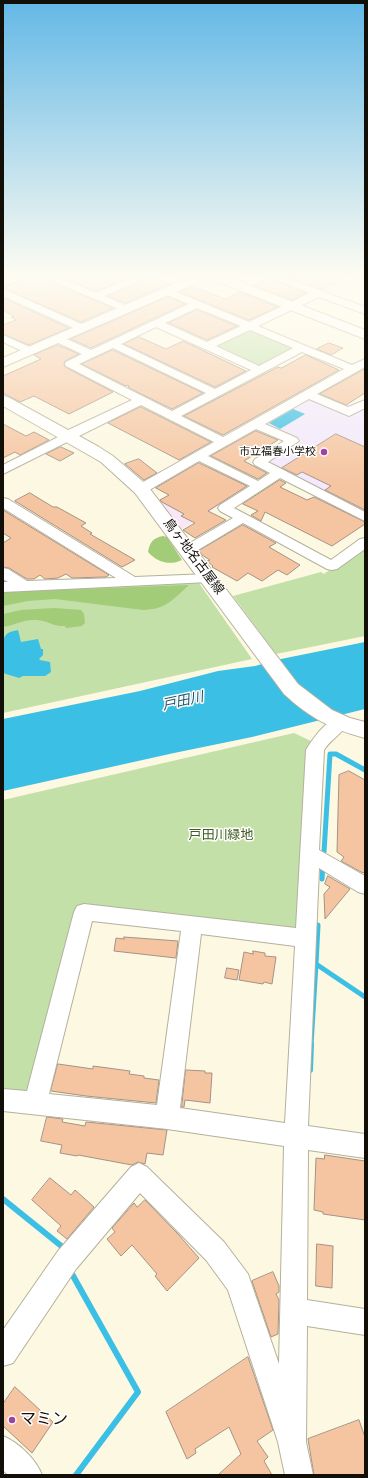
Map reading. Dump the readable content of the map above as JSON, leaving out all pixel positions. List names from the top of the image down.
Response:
{
  "streets": {
    "main road": ["鳥ヶ地名古屋線"]
  },
  "water": ["戸田川"],
  "parks": ["戸田川緑地"],
  "places": ["市立福春小学校", "マミン"]
}
